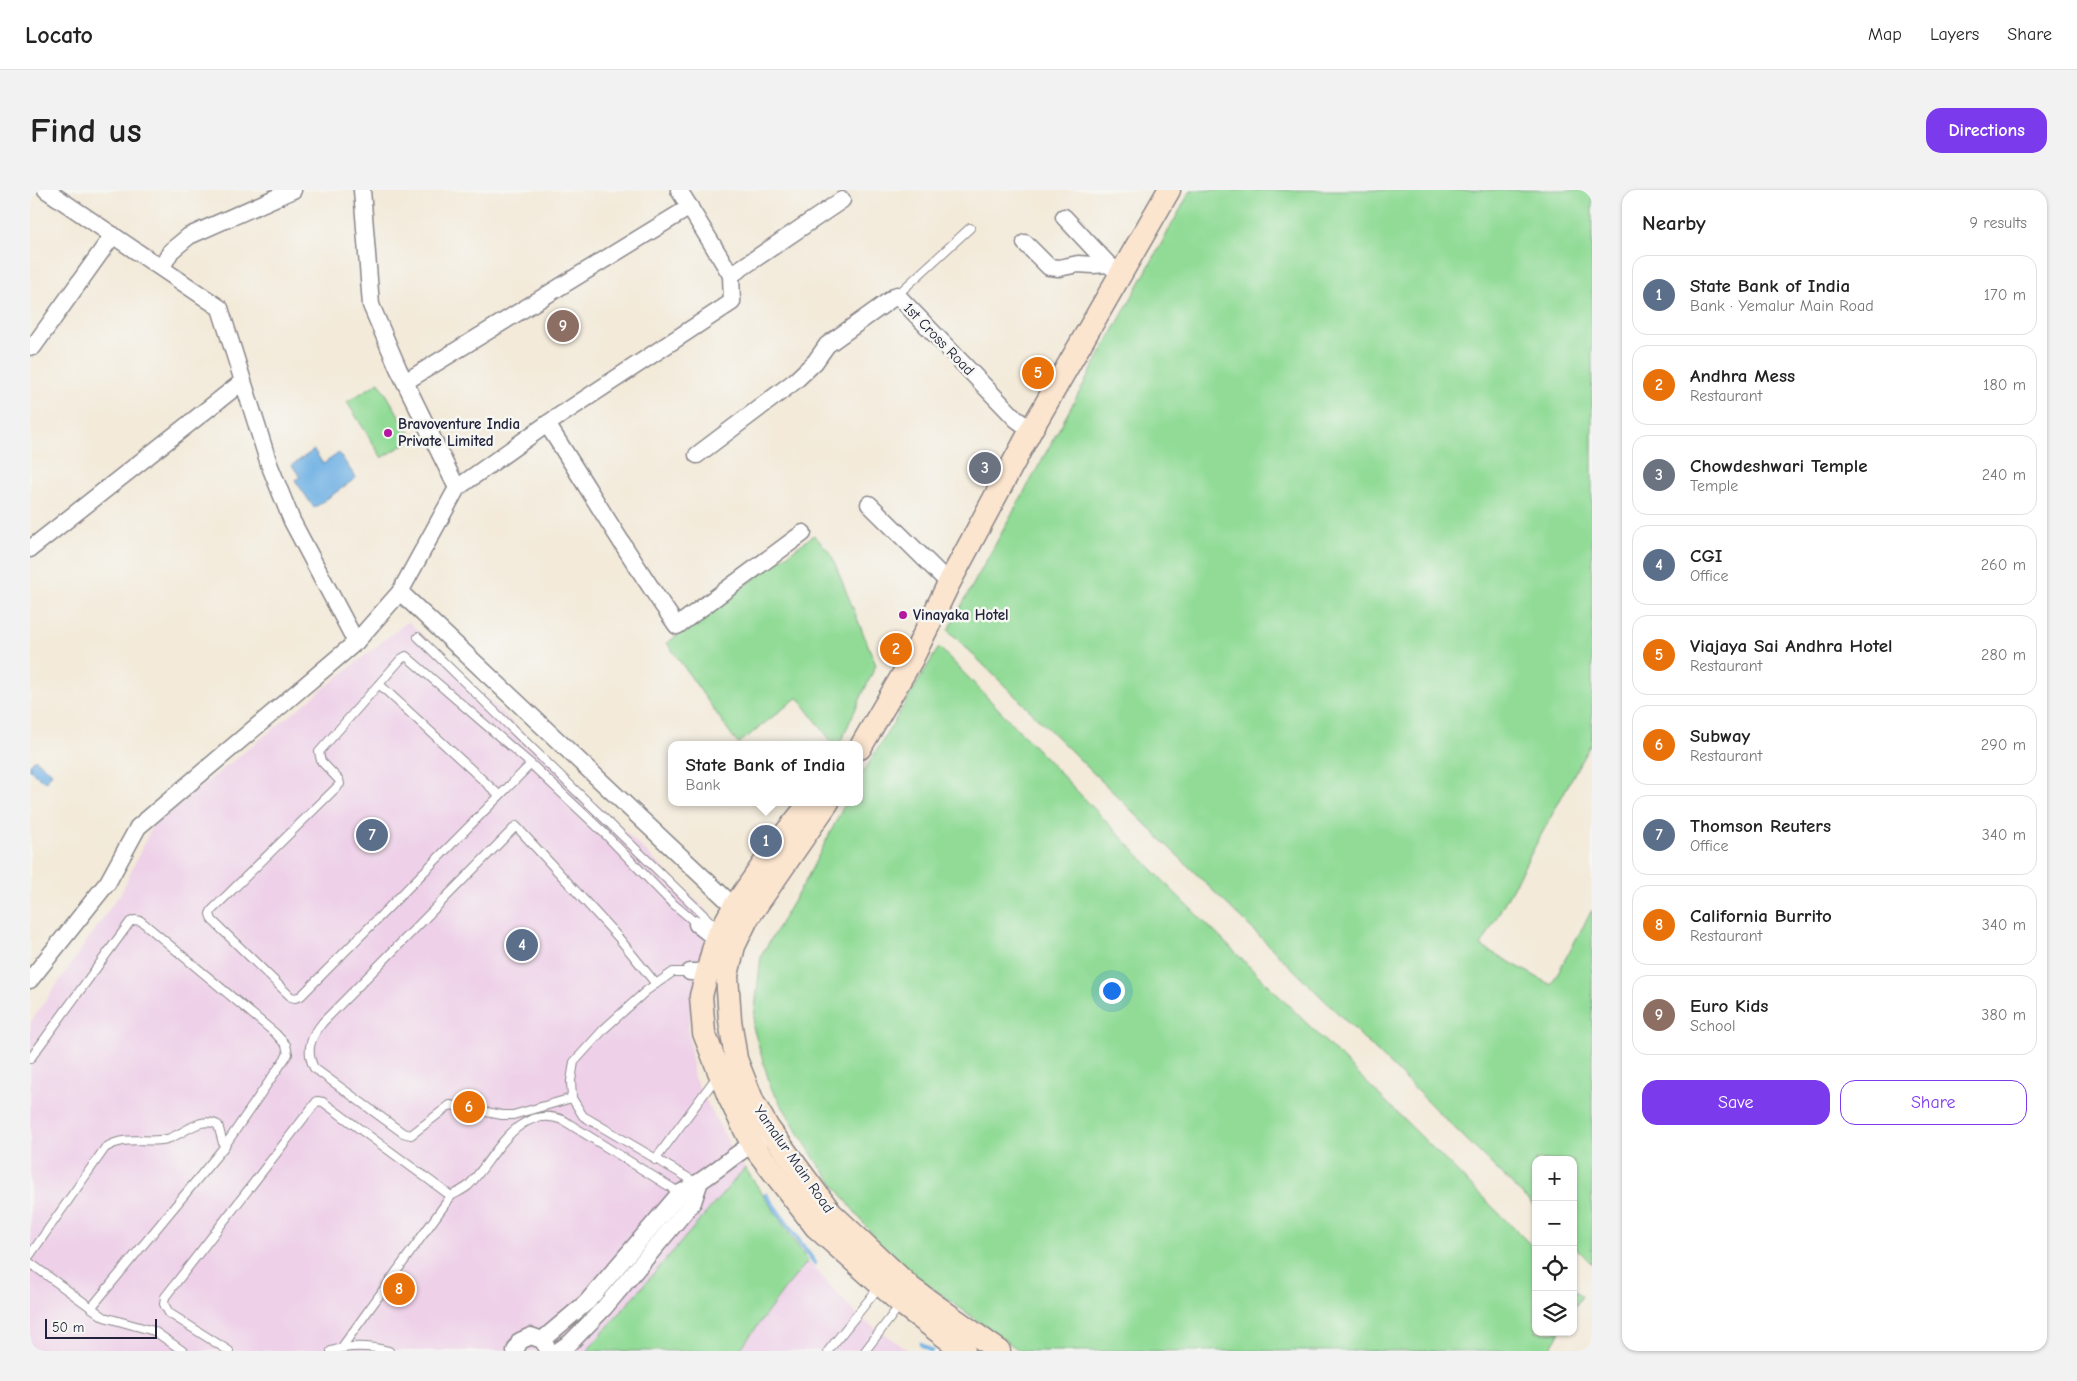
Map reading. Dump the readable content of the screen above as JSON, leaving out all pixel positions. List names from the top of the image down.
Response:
{
  "streets": {
    "street": ["1st Cross Road", "Yamalur Main Road"]
  },
  "places": ["Bravoventure India Private Limited", "Vinayaka Hotel"],
  "scale_bar": "50 m",
  "page": {
    "header": "Locato",
    "nav": ["Map", "Layers", "Share"],
    "buttons": [
      "Directions",
      ["Save", "Share"]
    ],
    "title": "Find us",
    "heading": ["Nearby", "9 results"],
    "list": [
      {
        "mark": "1",
        "name": "State Bank of India",
        "note": "Bank · Yemalur Main Road",
        "value": "170 m"
      },
      {
        "mark": "2",
        "name": "Andhra Mess",
        "note": "Restaurant",
        "value": "180 m"
      },
      {
        "mark": "3",
        "name": "Chowdeshwari Temple",
        "note": "Temple",
        "value": "240 m"
      },
      {
        "mark": "4",
        "name": "CGI",
        "note": "Office",
        "value": "260 m"
      },
      {
        "mark": "5",
        "name": "Viajaya Sai Andhra Hotel",
        "note": "Restaurant",
        "value": "280 m"
      },
      {
        "mark": "6",
        "name": "Subway",
        "note": "Restaurant",
        "value": "290 m"
      },
      {
        "mark": "7",
        "name": "Thomson Reuters",
        "note": "Office",
        "value": "340 m"
      },
      {
        "mark": "8",
        "name": "California Burrito",
        "note": "Restaurant",
        "value": "340 m"
      },
      {
        "mark": "9",
        "name": "Euro Kids",
        "note": "School",
        "value": "380 m"
      }
    ],
    "pins": [
      "9",
      "5",
      "3",
      "2",
      "7",
      "1",
      "4",
      "6",
      "8"
    ],
    "popup": ["State Bank of India", "Bank"],
    "map_buttons": ["+", "−"],
    "scale": "50 m"
  }
}
